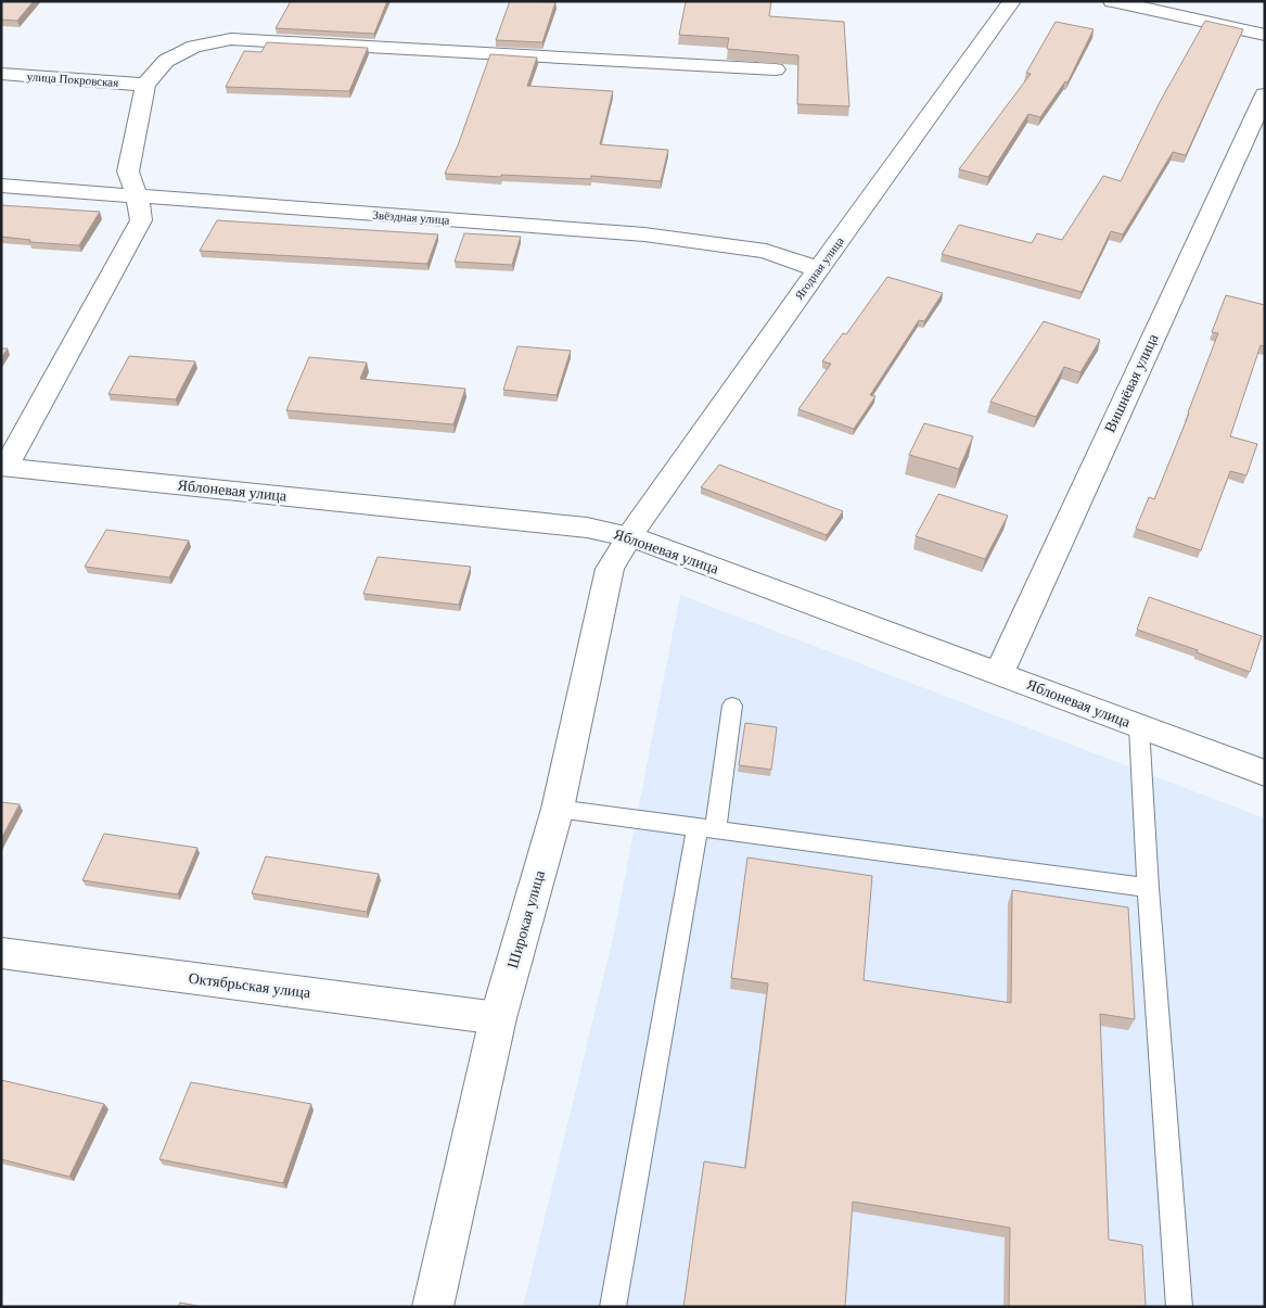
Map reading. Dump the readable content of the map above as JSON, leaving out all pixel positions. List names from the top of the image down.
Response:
{
  "streets": {
    "street": [
      "улица Покровская",
      "Звёздная улица",
      "Ягодная улица",
      "Вишнёвая улица",
      "Яблоневая улица",
      "Широкая улица",
      "Октябрьская улица"
    ]
  },
  "crossings": [
    ["Звёздная улица", "Ягодная улица"],
    ["Ягодная улица", "Яблоневая улица"],
    ["Ягодная улица", "Широкая улица"],
    ["Вишнёвая улица", "Яблоневая улица"],
    ["Яблоневая улица", "Широкая улица"],
    ["Широкая улица", "Октябрьская улица"]
  ]
}
